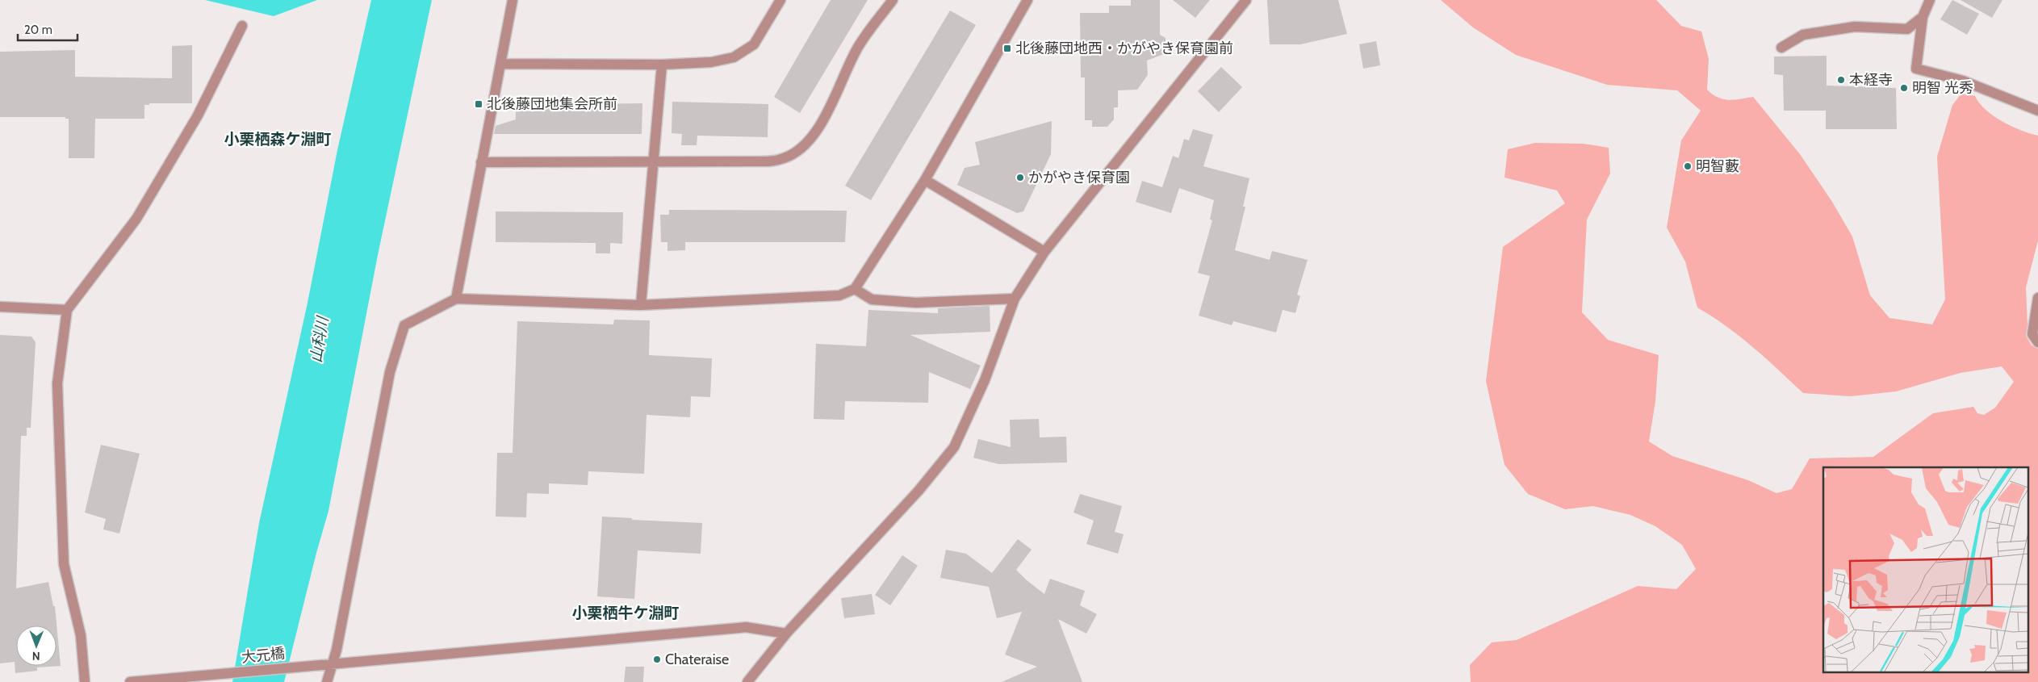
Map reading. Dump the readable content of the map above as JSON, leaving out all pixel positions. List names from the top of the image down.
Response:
{
  "streets": {
    "street": ["大元橋"]
  },
  "districts": ["小栗栖森ケ淵町", "小栗栖牛ケ淵町"],
  "water": ["山科川"],
  "places": {
    "transit": ["北後藤団地西・かがやき保育園前", "北後藤団地集会所前"],
    "other": [
      "本経寺",
      "明智 光秀",
      "明智藪",
      "かがやき保育園",
      "Chateraise"
    ]
  },
  "scale_bar": "20 m",
  "north": "bottom"
}
